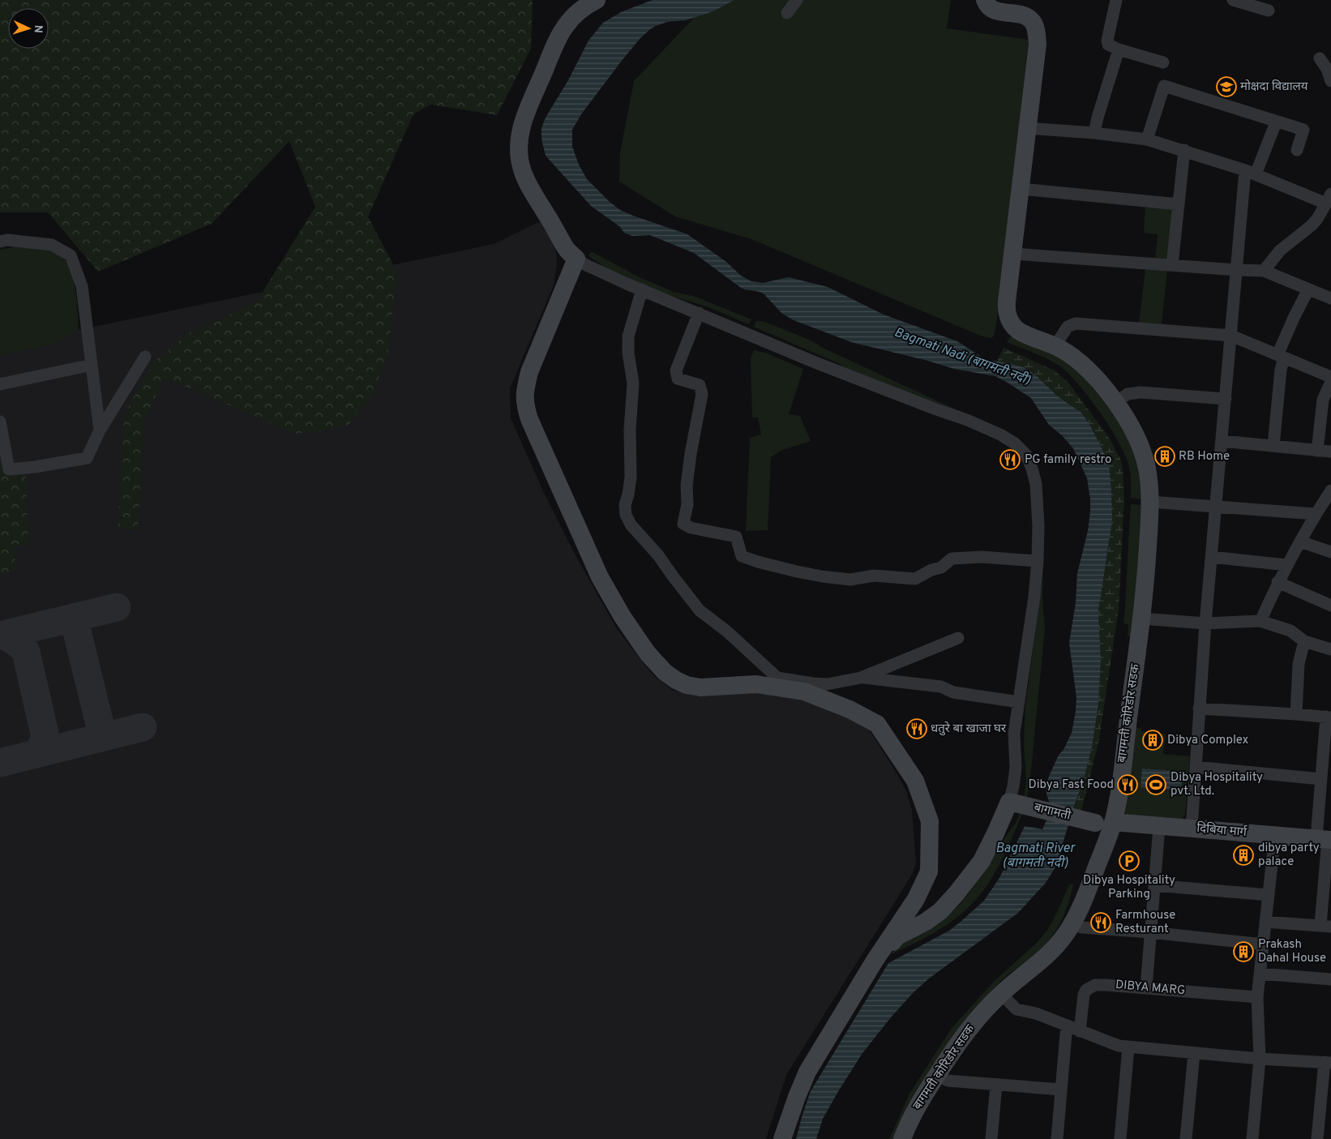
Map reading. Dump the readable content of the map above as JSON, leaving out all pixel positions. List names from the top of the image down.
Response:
{
  "streets": {
    "main road": ["बागमती कोरिडोर सडक", "बागामती", "दिबिया मार्ग"],
    "street": ["DIBYA MARG"]
  },
  "crossings": [
    ["बागमती कोरिडोर सडक", "दिबिया मार्ग"]
  ],
  "water": ["Bagmati Nadi (बागमती नदी)", "Bagmati River (बागमती नदी)"],
  "places": {
    "school or university": ["मोक्षदा विद्यालय"],
    "building": [
      "RB Home",
      "Dibya Complex",
      "dibya party palace",
      "Prakash Dahal House"
    ],
    "restaurant": [
      "PG family restro",
      "धतुरे बा खाजा घर",
      "Dibya Fast Food",
      "Farmhouse Resturant"
    ],
    "sports": ["Dibya Hospitality pvt. Ltd."],
    "parking": ["Dibya Hospitality Parking"]
  },
  "north": "right"
}
